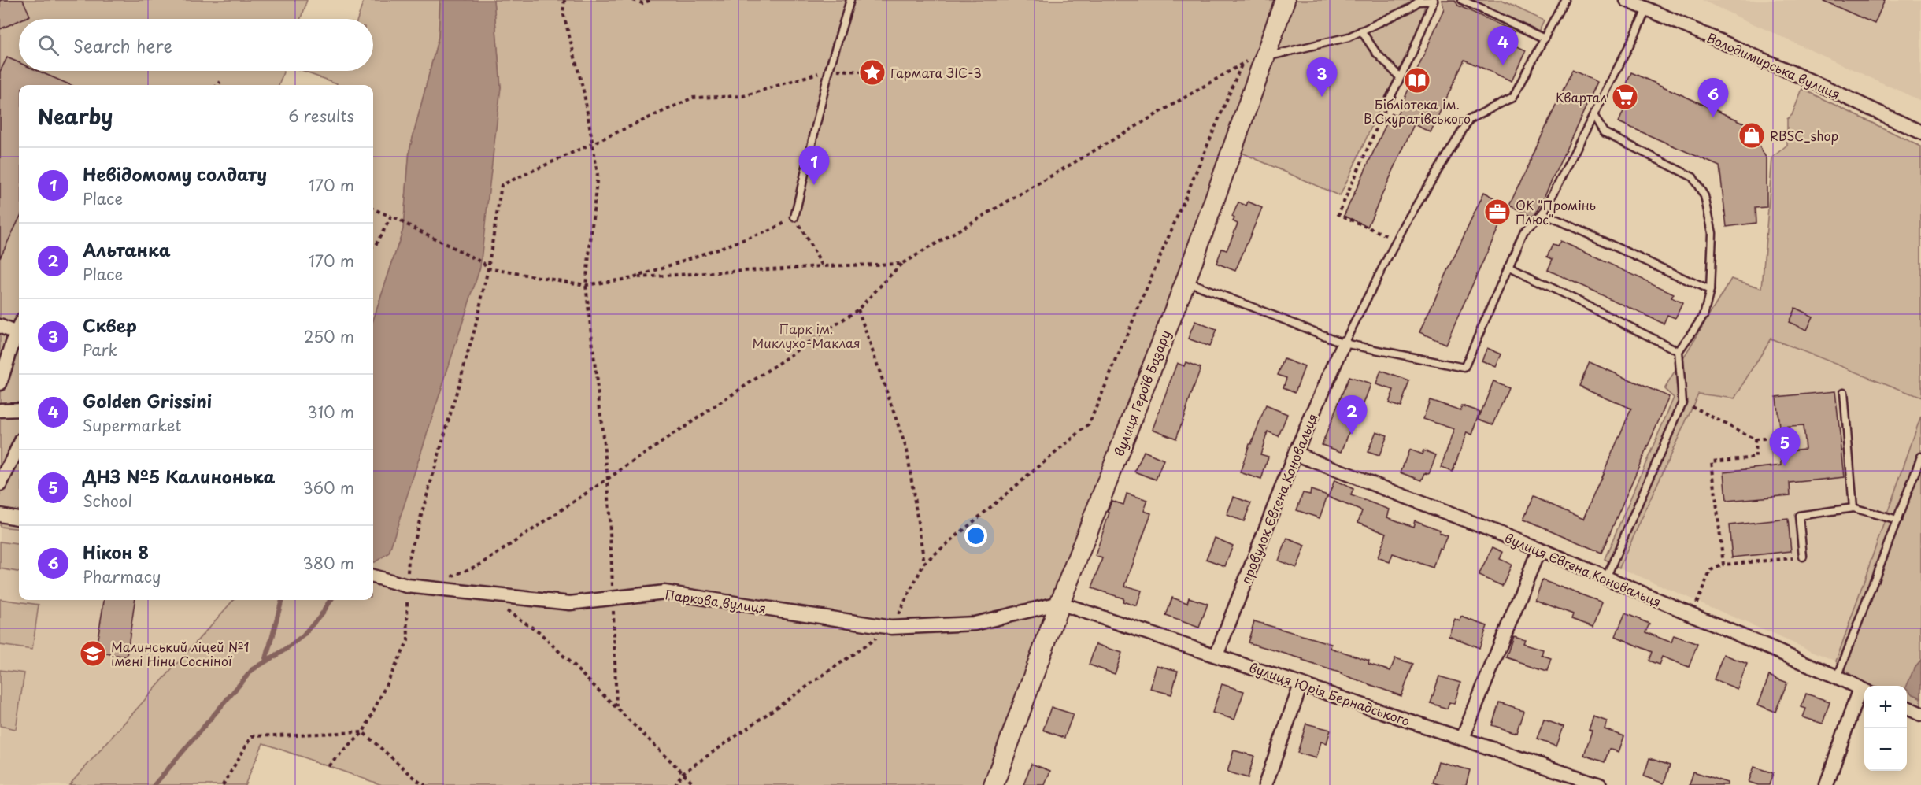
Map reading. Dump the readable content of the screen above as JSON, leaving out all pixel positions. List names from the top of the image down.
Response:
{
  "streets": {
    "street": [
      "Володимирська вулиця",
      "вулиця Героїв Базару",
      "провулок Євгена Коновальця",
      "вулиця Євгена Коновальця",
      "Паркова вулиця",
      "вулиця Юрія Бернадського"
    ]
  },
  "crossings": [
    ["вулиця Героїв Базару", "Паркова вулиця"],
    ["вулиця Героїв Базару", "вулиця Юрія Бернадського"],
    ["провулок Євгена Коновальця", "вулиця Євгена Коновальця"],
    ["провулок Євгена Коновальця", "вулиця Юрія Бернадського"],
    ["Паркова вулиця", "вулиця Юрія Бернадського"]
  ],
  "parks": ["Парк ім. Миклухо-Маклая"],
  "places": {
    "place": ["Гармата ЗІС-3"],
    "library": ["Бібліотека ім. В.Скуратівського"],
    "supermarket": ["Квартал"],
    "shop": ["RBSC_shop"],
    "office": ["ОК \"Промінь Плюс\""],
    "school or university": ["Малинський ліцей №1 імені Ніни Сосніної"]
  },
  "page": {
    "search": "Search here",
    "pins": [
      "4",
      "3",
      "6",
      "1",
      "2",
      "5"
    ],
    "heading": ["Nearby", "6 results"],
    "list": [
      {
        "mark": "1",
        "name": "Невідомому солдату",
        "note": "Place",
        "value": "170 m"
      },
      {
        "mark": "2",
        "name": "Альтанка",
        "note": "Place",
        "value": "170 m"
      },
      {
        "mark": "3",
        "name": "Сквер",
        "note": "Park",
        "value": "250 m"
      },
      {
        "mark": "4",
        "name": "Golden Grissini",
        "note": "Supermarket",
        "value": "310 m"
      },
      {
        "mark": "5",
        "name": "ДНЗ №5 Калинонька",
        "note": "School",
        "value": "360 m"
      },
      {
        "mark": "6",
        "name": "Нікон 8",
        "note": "Pharmacy",
        "value": "380 m"
      }
    ],
    "map_buttons": ["+", "−"]
  }
}
